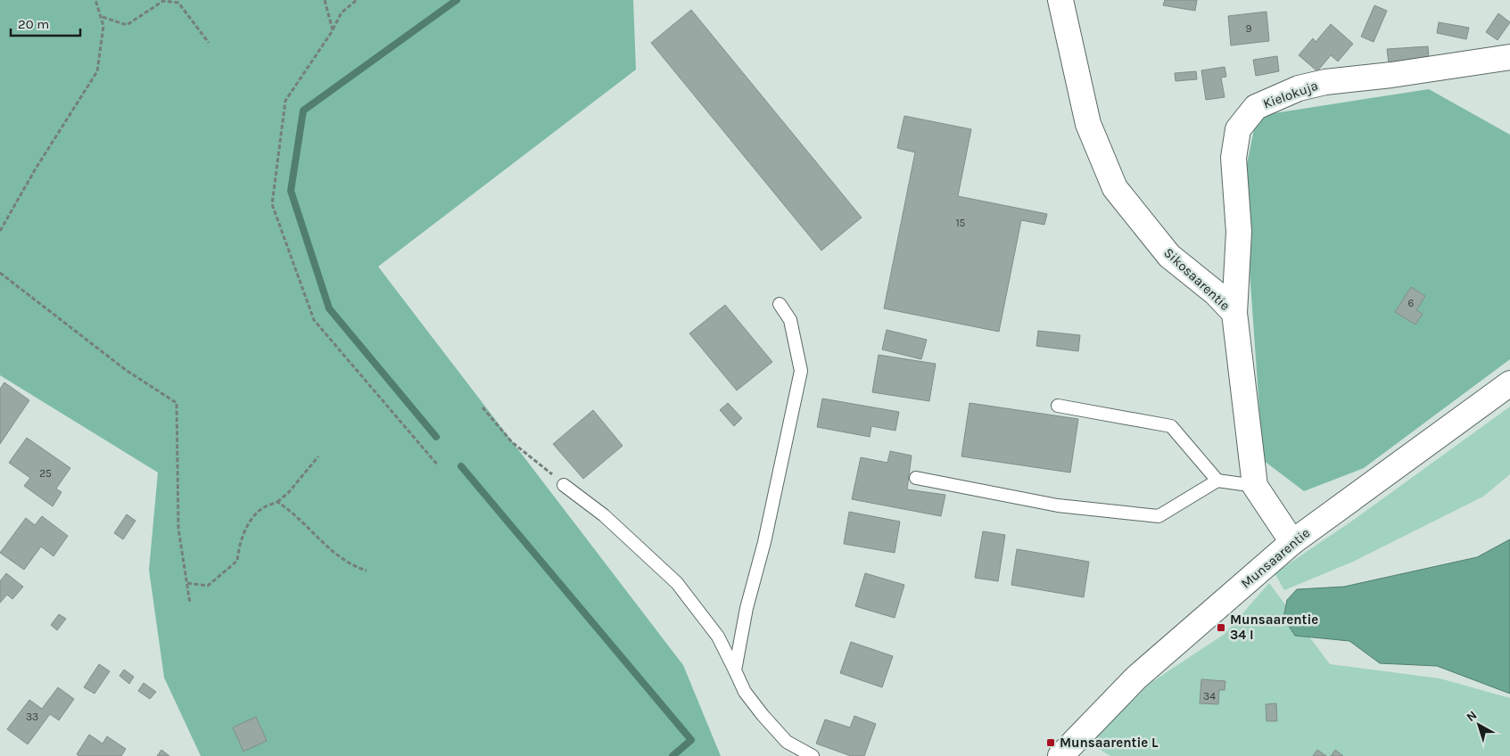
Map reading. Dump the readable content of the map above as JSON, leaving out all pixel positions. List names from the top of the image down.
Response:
{
  "streets": {
    "street": ["Kielokuja", "Sikosaarentie", "Munsaarentie"]
  },
  "crossings": [
    ["Kielokuja", "Sikosaarentie"],
    ["Sikosaarentie", "Munsaarentie"]
  ],
  "places": {
    "transit": ["Munsaarentie 34 I", "Munsaarentie L"]
  },
  "house_numbers": [
    "9",
    "15",
    "6",
    "25",
    "34",
    "33"
  ],
  "scale_bar": "20 m",
  "north": "top left"
}
